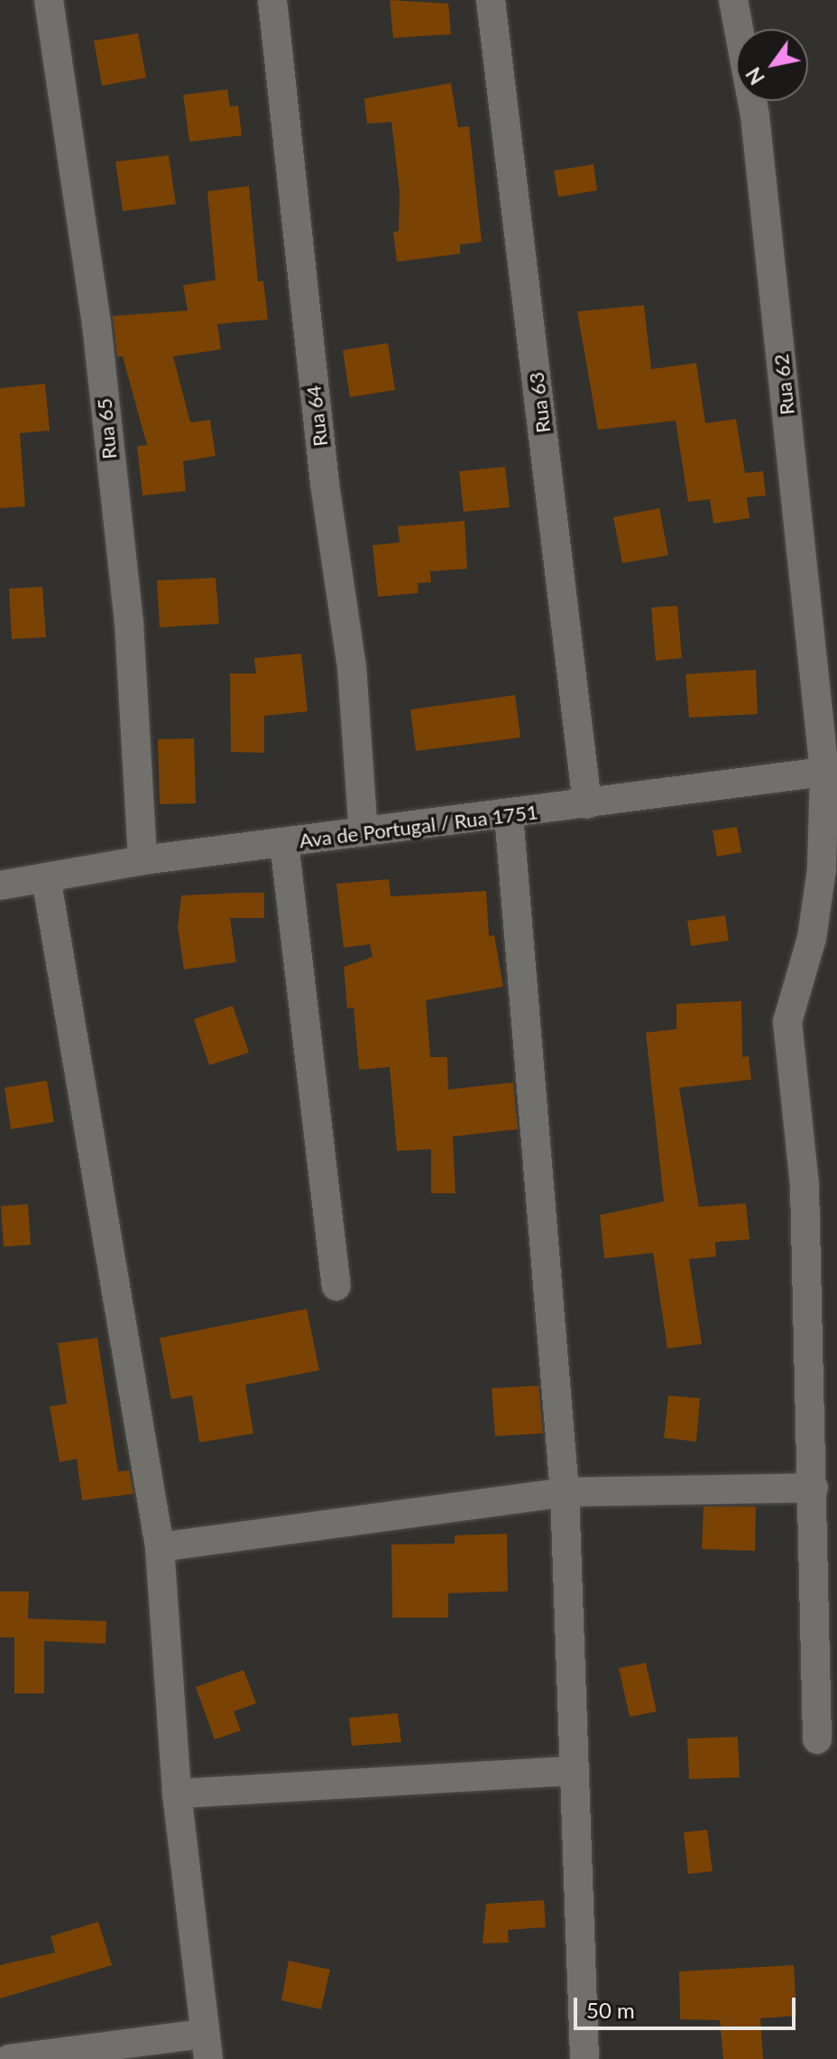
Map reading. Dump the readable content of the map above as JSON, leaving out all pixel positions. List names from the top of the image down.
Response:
{
  "streets": {
    "street": [
      "Rua 62",
      "Rua 63",
      "Rua 64",
      "Rua 65",
      "Ava de Portugal / Rua 1751"
    ]
  },
  "crossings": [
    ["Rua 62", "Ava de Portugal / Rua 1751"],
    ["Rua 63", "Ava de Portugal / Rua 1751"],
    ["Rua 64", "Ava de Portugal / Rua 1751"],
    ["Rua 65", "Ava de Portugal / Rua 1751"]
  ],
  "scale_bar": "50 m",
  "north": "bottom left"
}
